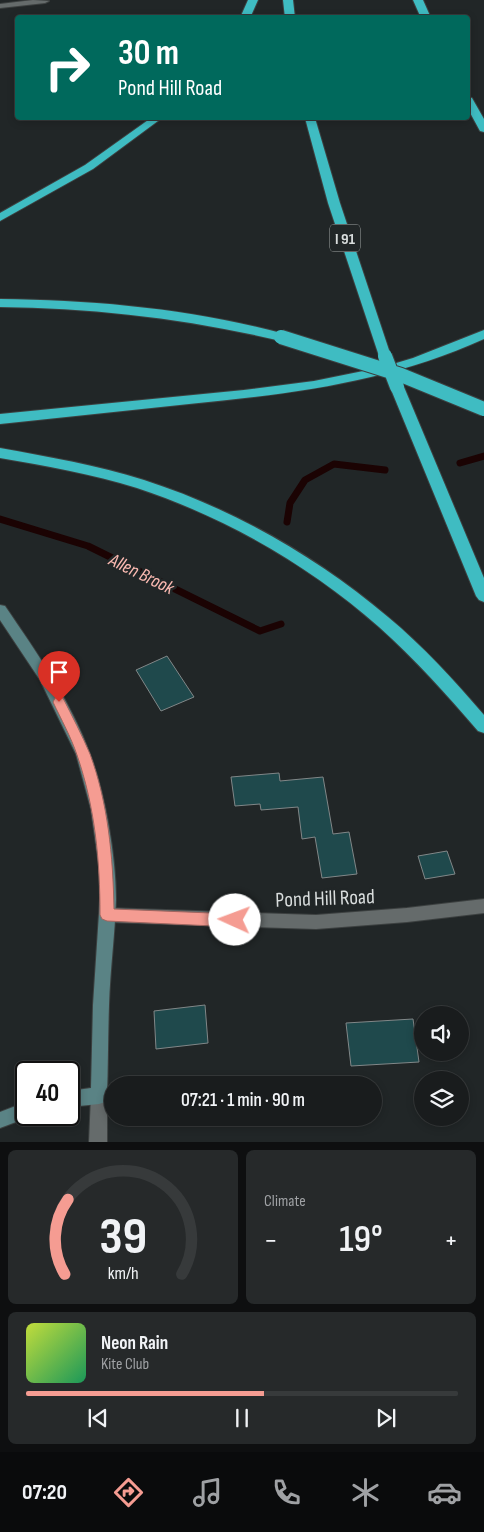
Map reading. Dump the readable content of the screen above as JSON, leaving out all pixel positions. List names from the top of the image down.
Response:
{
  "streets": {
    "highway": ["I 91"],
    "street": ["Pond Hill Road"]
  },
  "water": ["Allen Brook"],
  "page": {
    "turn": ["30 m", "Pond Hill Road"],
    "limit": "40",
    "trip": "07:21 · 1 min · 90 m",
    "tile": "Climate",
    "heat": ["−", "19°", "+"],
    "song": ["Neon Rain", "Kite Club"],
    "tabs": "07:20",
    "gauge": ["39", "km/h"]
  }
}
